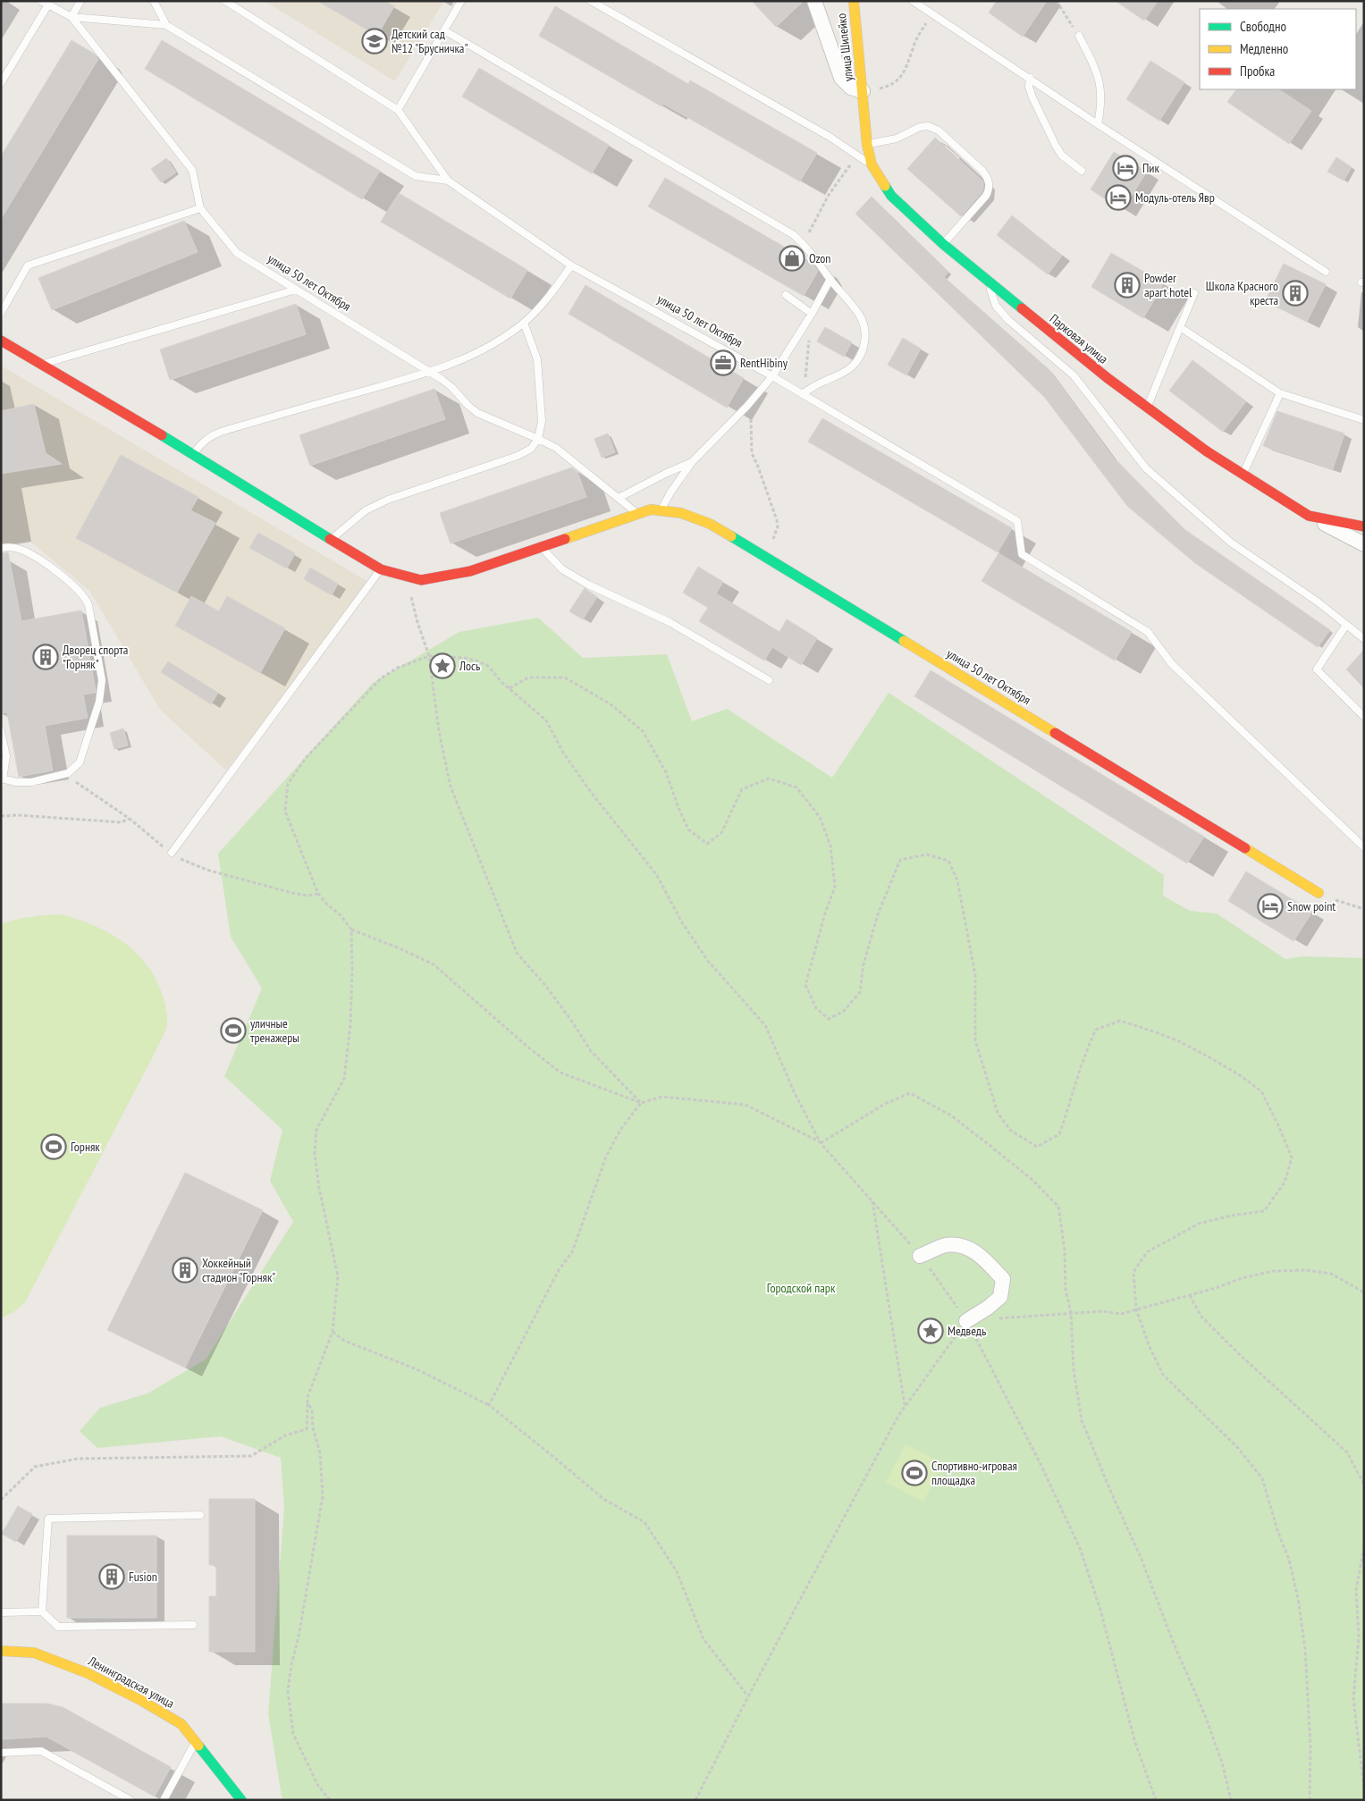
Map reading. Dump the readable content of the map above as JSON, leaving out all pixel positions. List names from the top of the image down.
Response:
{
  "streets": {
    "street": [
      "улица Шилейко",
      "улица 50 лет Октября",
      "Парковая улица",
      "Ленинградская улица"
    ]
  },
  "crossings": [
    ["улица Шилейко", "Парковая улица"]
  ],
  "parks": ["Городской парк"],
  "places": {
    "school or university": ["Детский сад №12 \"Брусничка\""],
    "hotel": ["Пик", "Модуль-отель Явр", "Snow point"],
    "shop": ["Ozon"],
    "building": [
      "Powder apart hotel",
      "Школа Красного креста",
      "Дворец спорта \"Горняк\"",
      "Хоккейный стадион \"Горняк\"",
      "Fusion"
    ],
    "office": ["RentHibiny"],
    "place": ["Лось", "Медведь"],
    "sports": ["уличные тренажеры", "Горняк", "Спортивно-игровая площадка"]
  },
  "legend": ["Свободно", "Медленно", "Пробка"]
}
